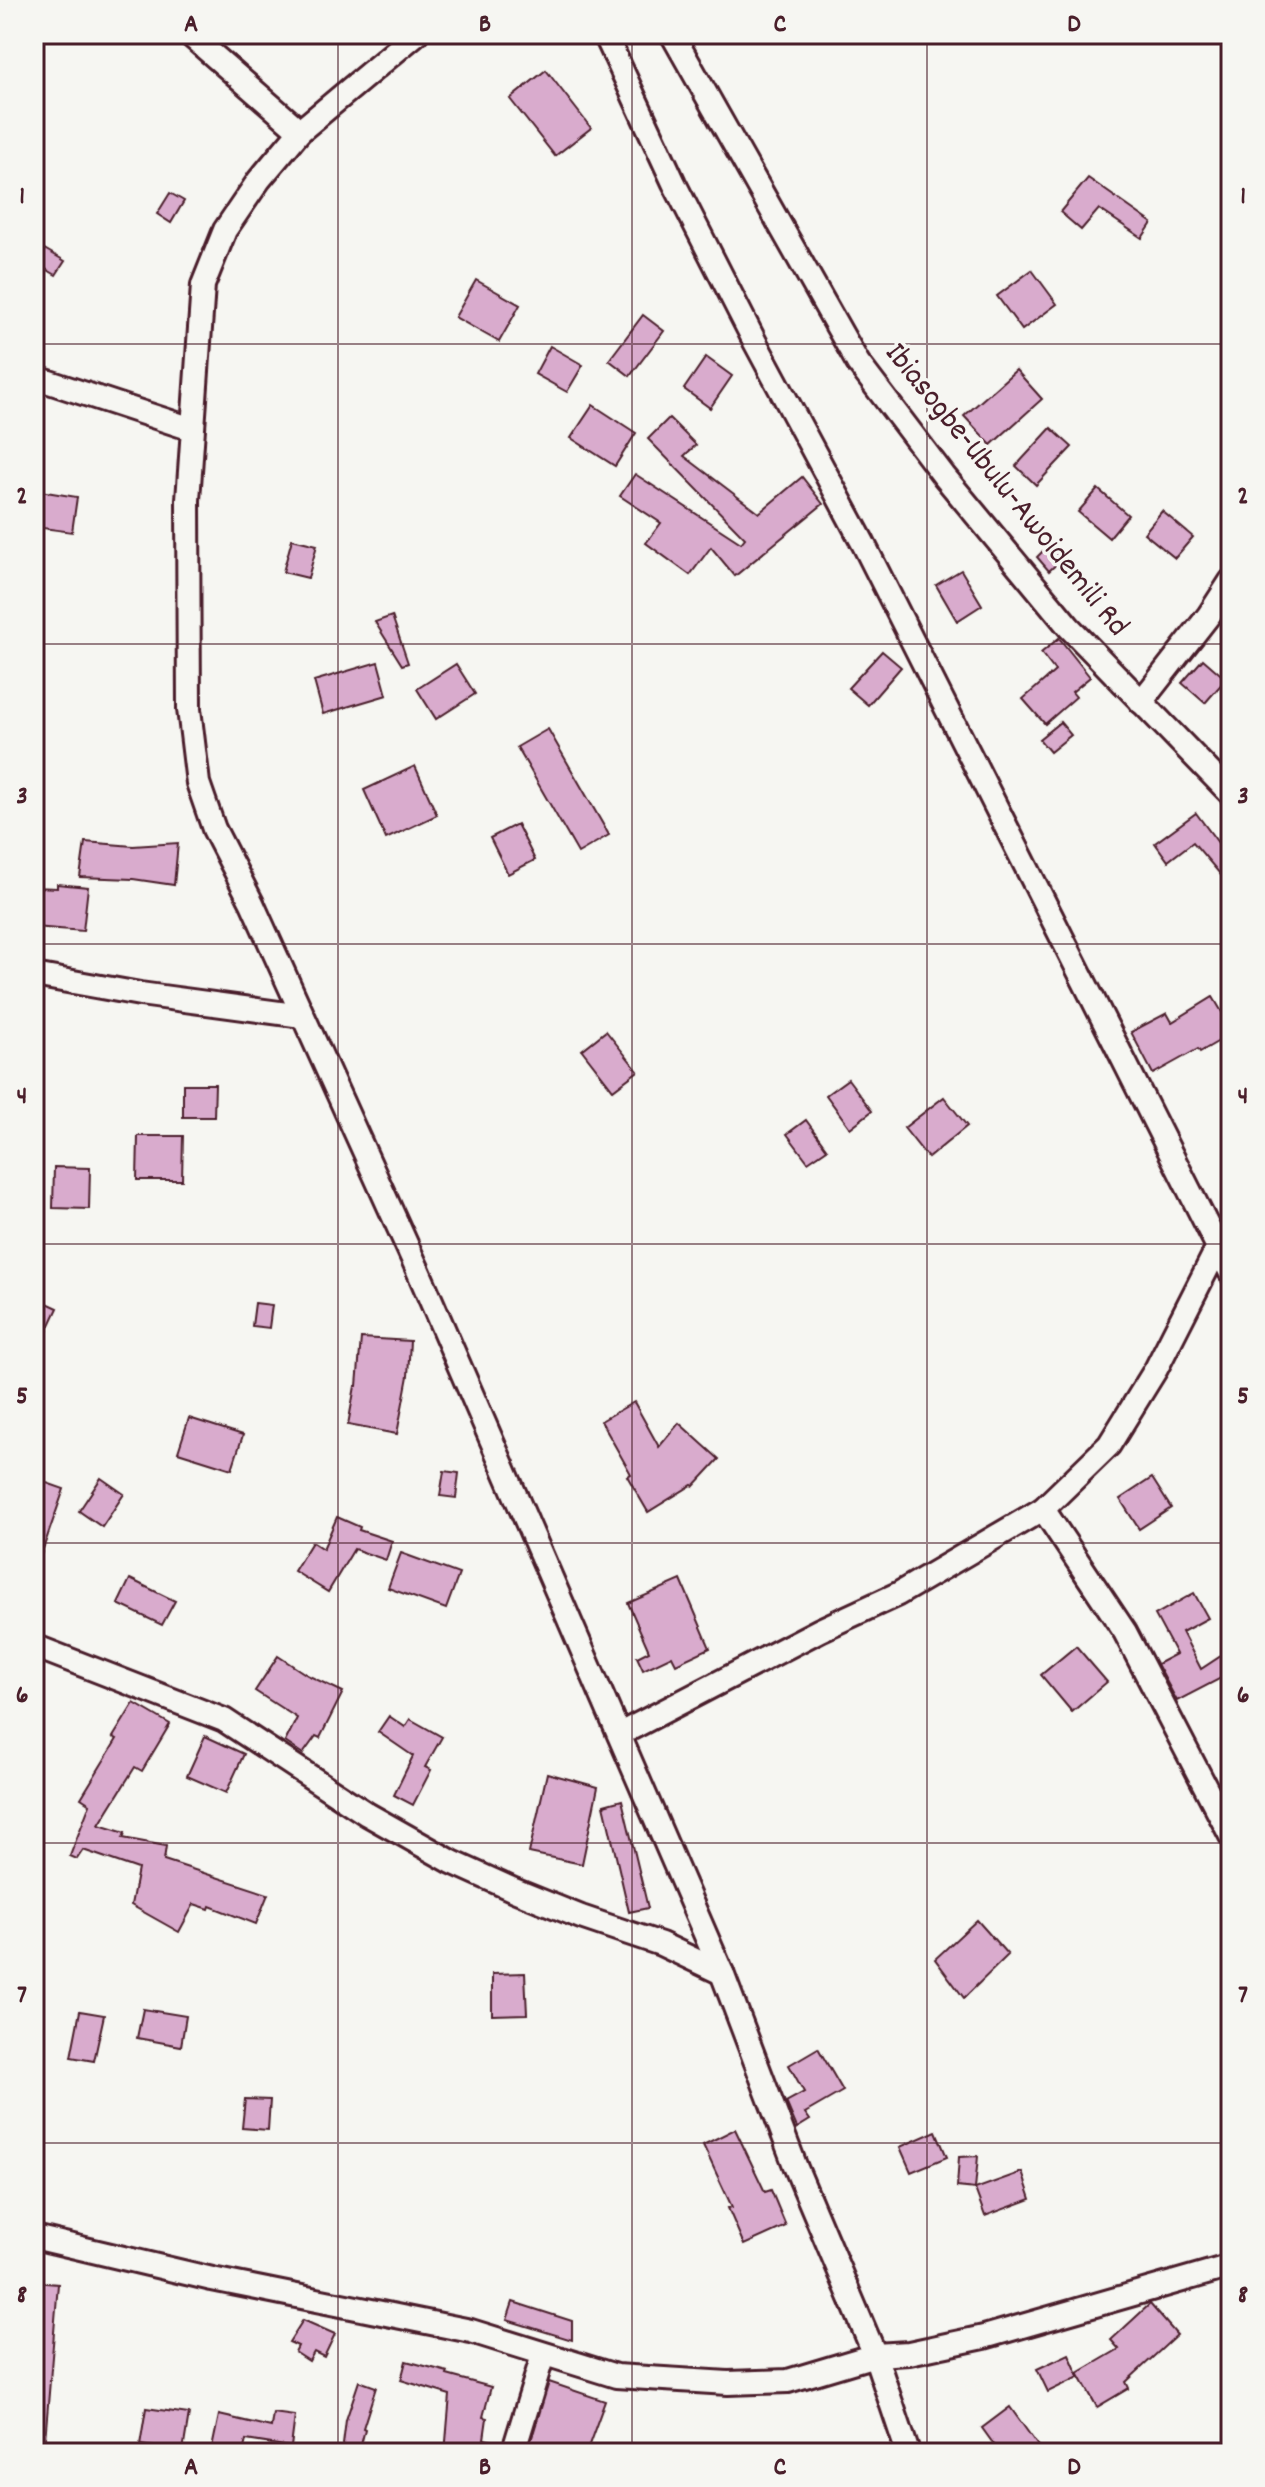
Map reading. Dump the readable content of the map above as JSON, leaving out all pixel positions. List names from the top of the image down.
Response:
{
  "streets": {
    "street": ["Ibiasogbe-Ubulu-Awoidemili Rd"]
  },
  "grid": {
    "columns": [
      "A",
      "B",
      "C",
      "D"
    ],
    "rows": [
      "1",
      "2",
      "3",
      "4",
      "5",
      "6",
      "7",
      "8"
    ]
  }
}
